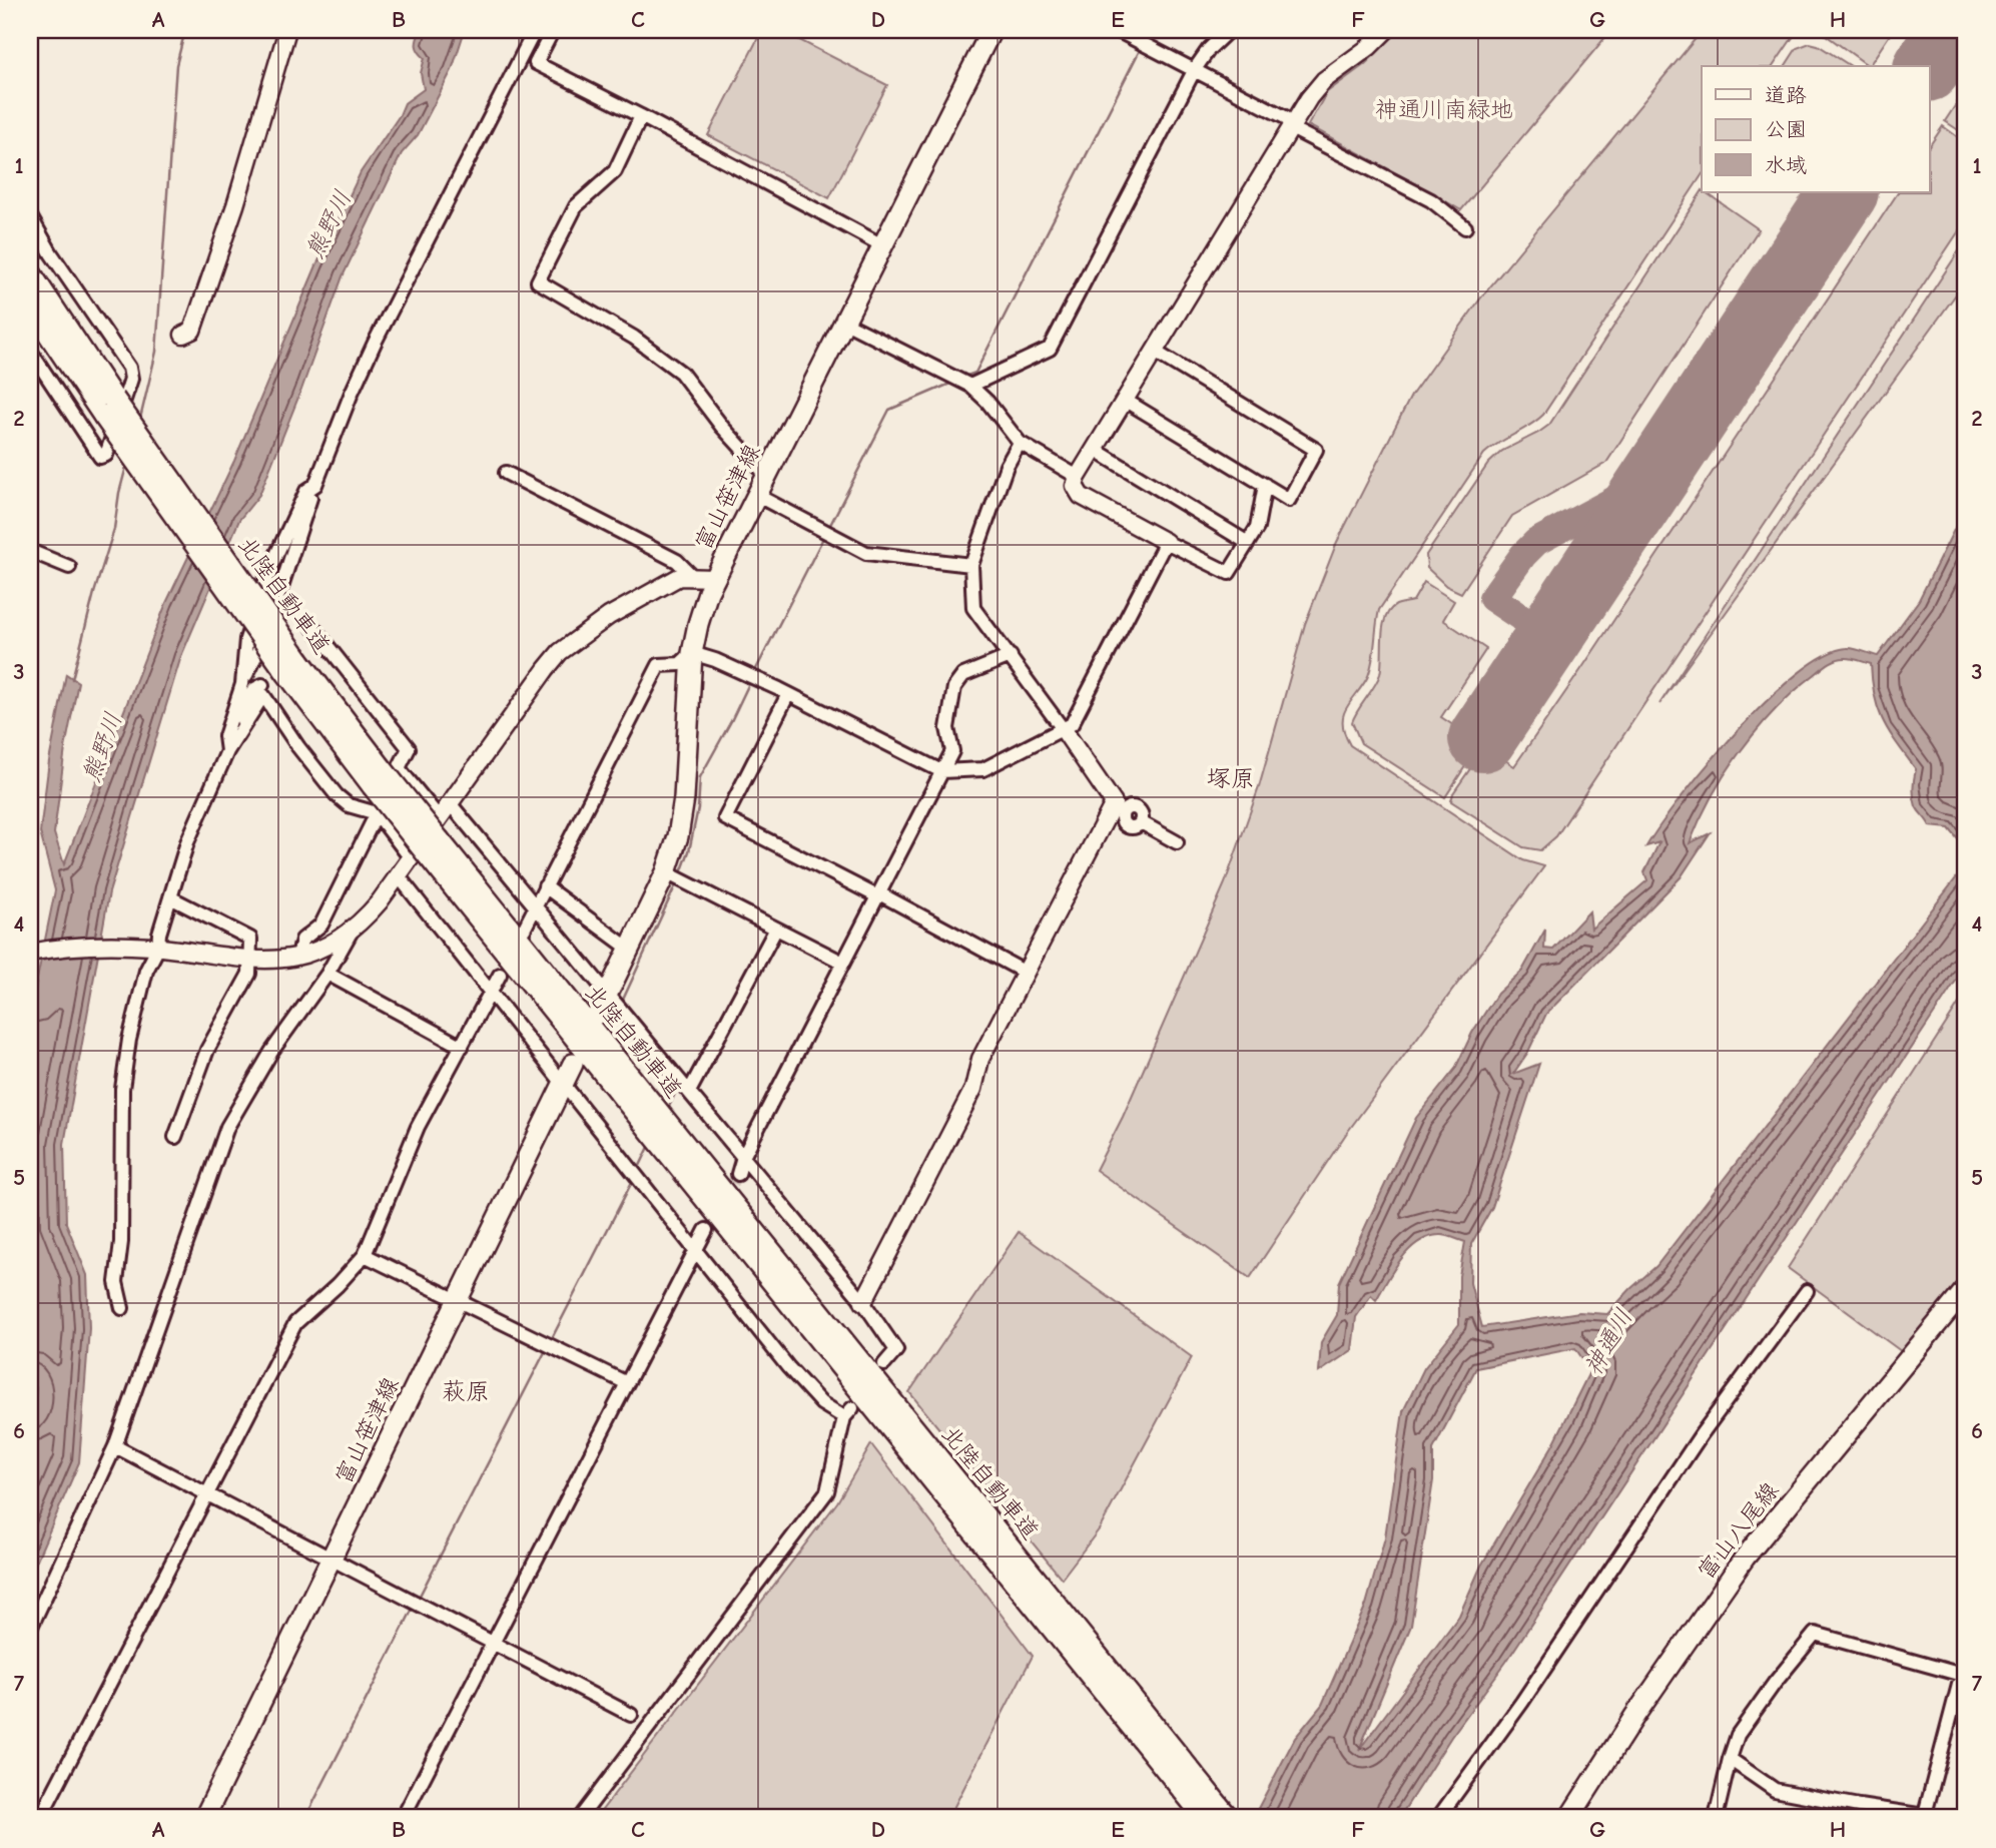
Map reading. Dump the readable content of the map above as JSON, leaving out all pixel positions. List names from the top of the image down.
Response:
{
  "streets": {
    "highway": ["北陸自動車道"],
    "main road": ["富山笹津線", "富山八尾線"]
  },
  "districts": ["塚原", "萩原"],
  "water": ["熊野川", "神通川"],
  "parks": ["神通川南緑地"],
  "legend": ["道路", "公園", "水域"],
  "grid": {
    "columns": [
      "A",
      "B",
      "C",
      "D",
      "E",
      "F",
      "G",
      "H"
    ],
    "rows": [
      "1",
      "2",
      "3",
      "4",
      "5",
      "6",
      "7"
    ]
  }
}
